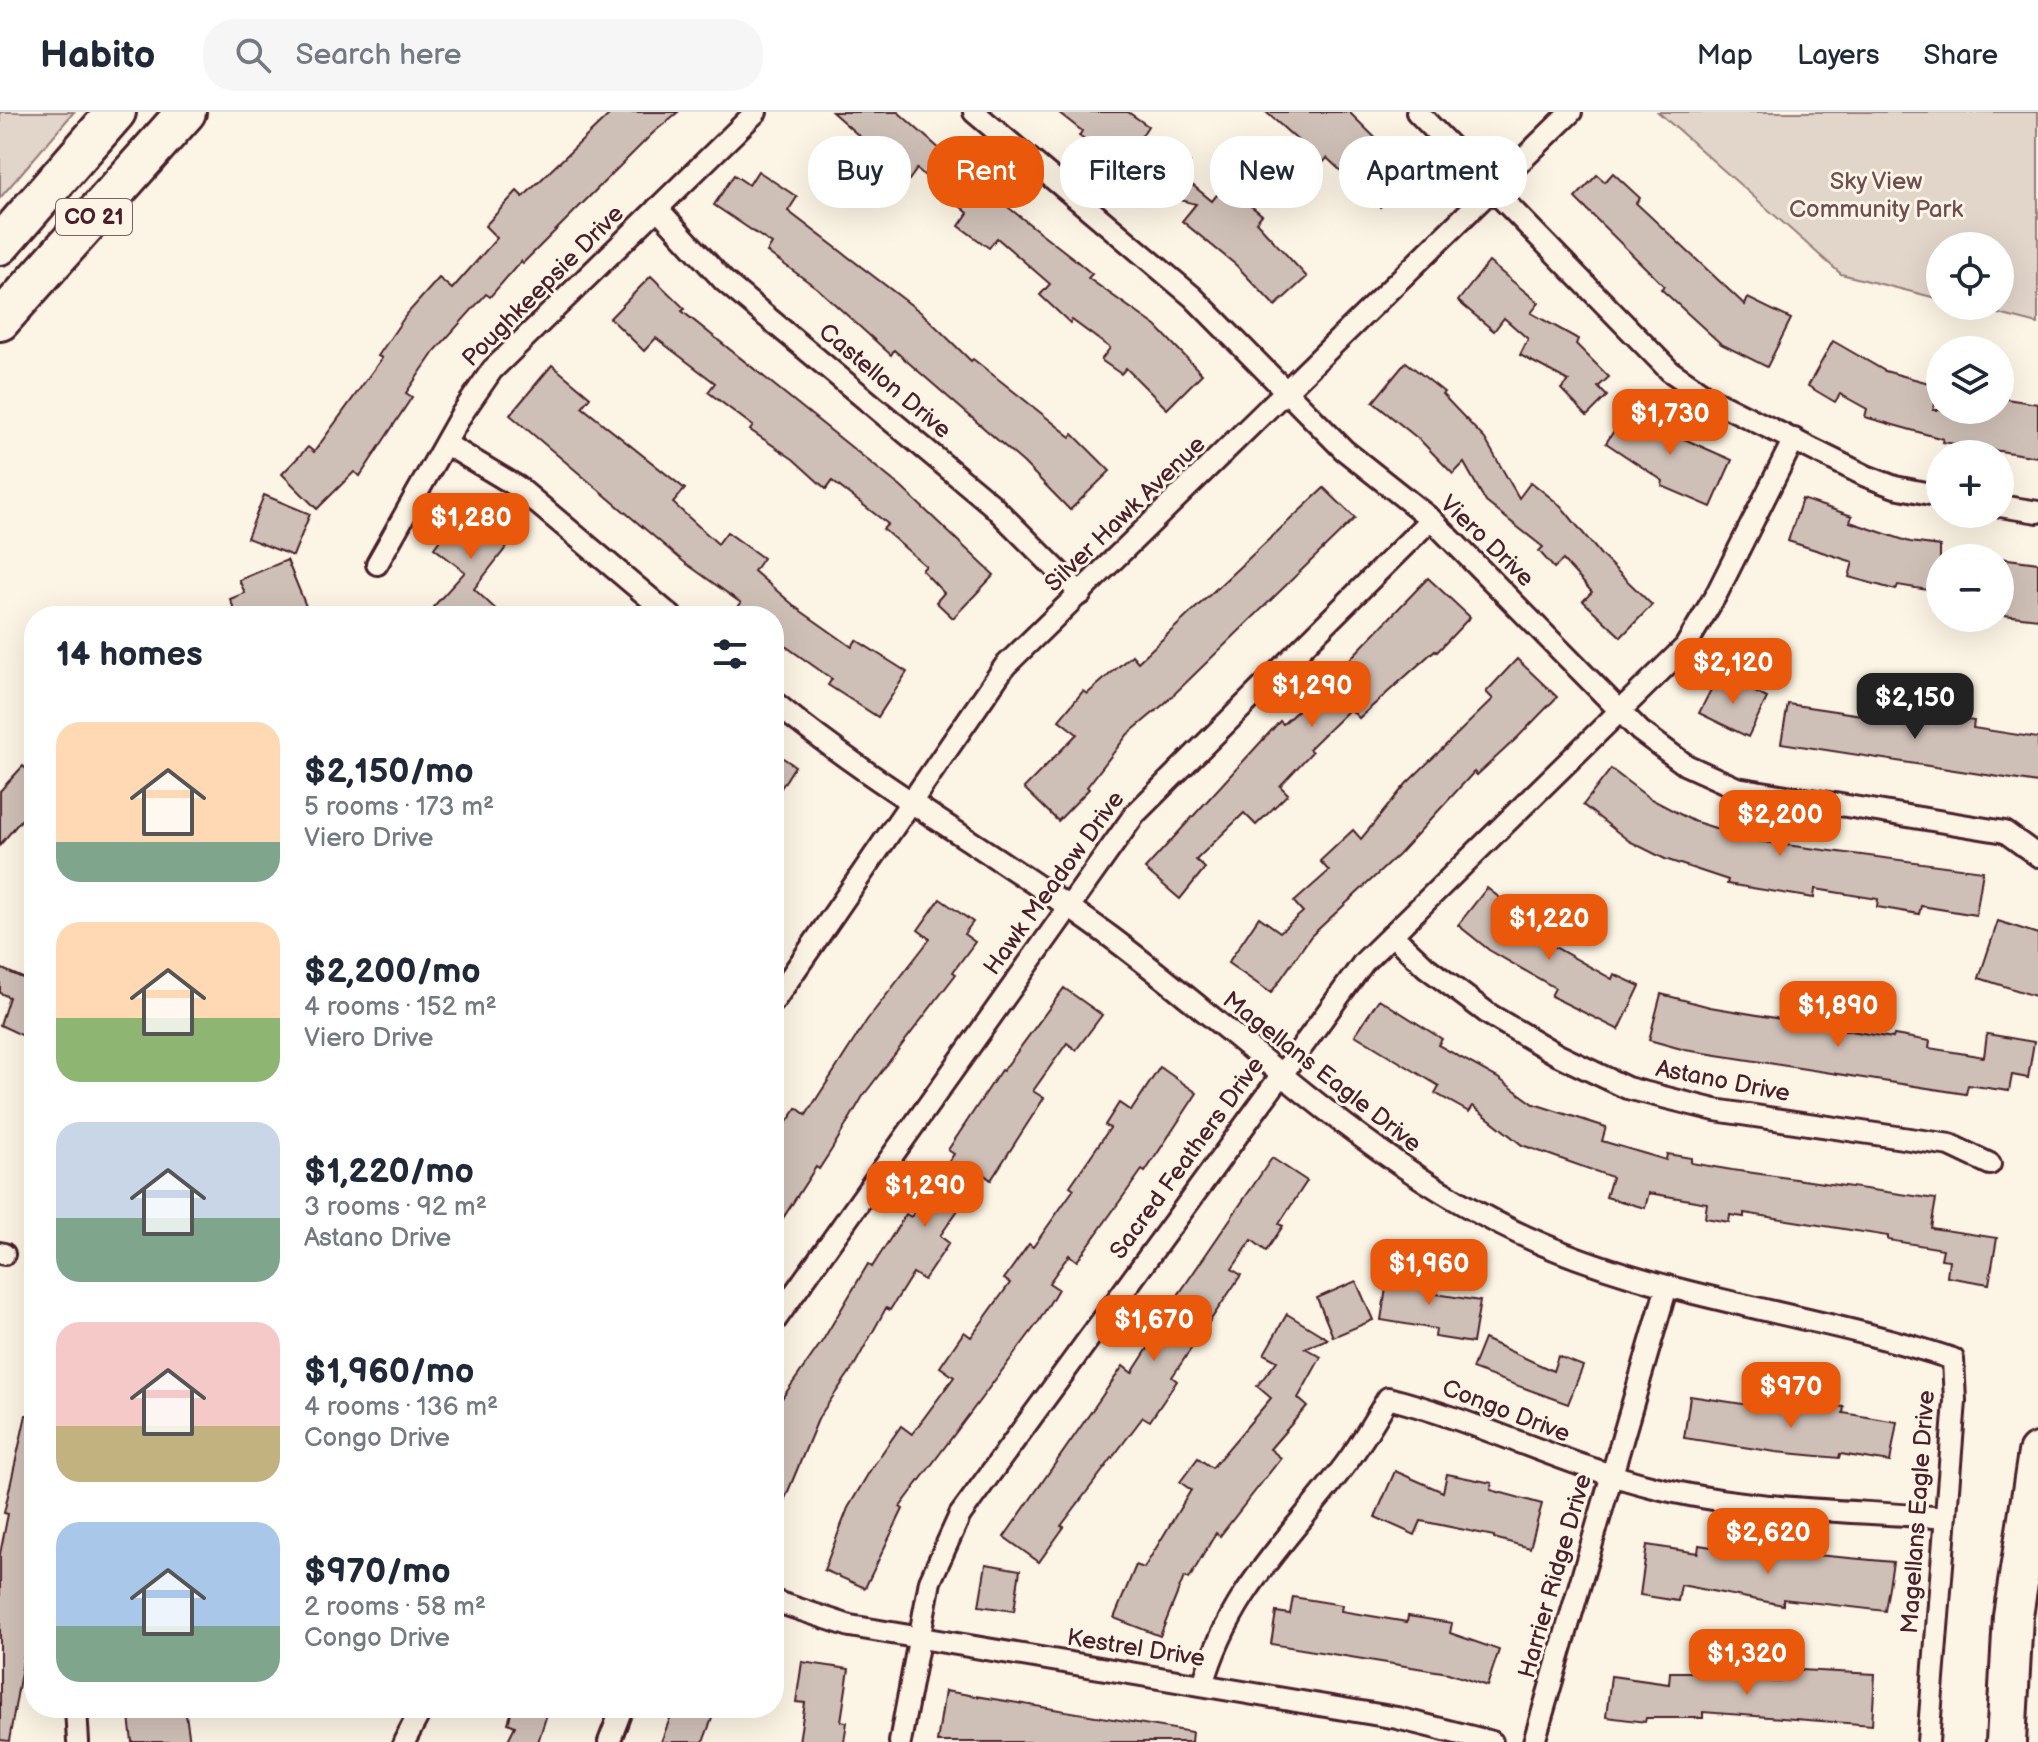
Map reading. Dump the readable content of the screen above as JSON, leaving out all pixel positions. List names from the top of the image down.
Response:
{
  "streets": {
    "highway": ["CO 21"],
    "street": [
      "Poughkeepsie Drive",
      "Castellon Drive",
      "Silver Hawk Avenue",
      "Viero Drive",
      "Hawk Meadow Drive",
      "Magellans Eagle Drive",
      "Astano Drive",
      "Sacred Feathers Drive",
      "Congo Drive",
      "Harrier Ridge Drive",
      "Kestrel Drive"
    ]
  },
  "crossings": [
    ["Poughkeepsie Drive", "Castellon Drive"],
    ["Castellon Drive", "Silver Hawk Avenue"],
    ["Silver Hawk Avenue", "Viero Drive"],
    ["Silver Hawk Avenue", "Magellans Eagle Drive"],
    ["Viero Drive", "Hawk Meadow Drive"],
    ["Viero Drive", "Sacred Feathers Drive"],
    ["Hawk Meadow Drive", "Magellans Eagle Drive"],
    ["Magellans Eagle Drive", "Sacred Feathers Drive"],
    ["Magellans Eagle Drive", "Congo Drive"],
    ["Magellans Eagle Drive", "Harrier Ridge Drive"],
    ["Astano Drive", "Sacred Feathers Drive"],
    ["Sacred Feathers Drive", "Kestrel Drive"],
    ["Congo Drive", "Harrier Ridge Drive"],
    ["Congo Drive", "Kestrel Drive"]
  ],
  "parks": ["Sky View Community Park"],
  "page": {
    "header": "Habito",
    "search": "Search here",
    "nav": ["Map", "Layers", "Share"],
    "chip": [
      "Buy",
      "Rent",
      "Filters",
      "New",
      "Apartment"
    ],
    "map_buttons": ["+", "−"],
    "price": [
      "$1,730",
      "$1,280",
      "$2,120",
      "$1,290",
      "$2,150",
      "$2,200",
      "$1,220",
      "$1,890",
      "$1,290",
      "$1,960",
      "$1,670",
      "$970",
      "$2,620",
      "$1,320"
    ],
    "heading": "14 homes",
    "list": [
      {
        "name": "$2,150/mo",
        "note": "5 rooms · 173 m² · Viero Drive"
      },
      {
        "name": "$2,200/mo",
        "note": "4 rooms · 152 m² · Viero Drive"
      },
      {
        "name": "$1,220/mo",
        "note": "3 rooms · 92 m² · Astano Drive"
      },
      {
        "name": "$1,960/mo",
        "note": "4 rooms · 136 m² · Congo Drive"
      },
      {
        "name": "$970/mo",
        "note": "2 rooms · 58 m² · Congo Drive"
      }
    ]
  }
}
